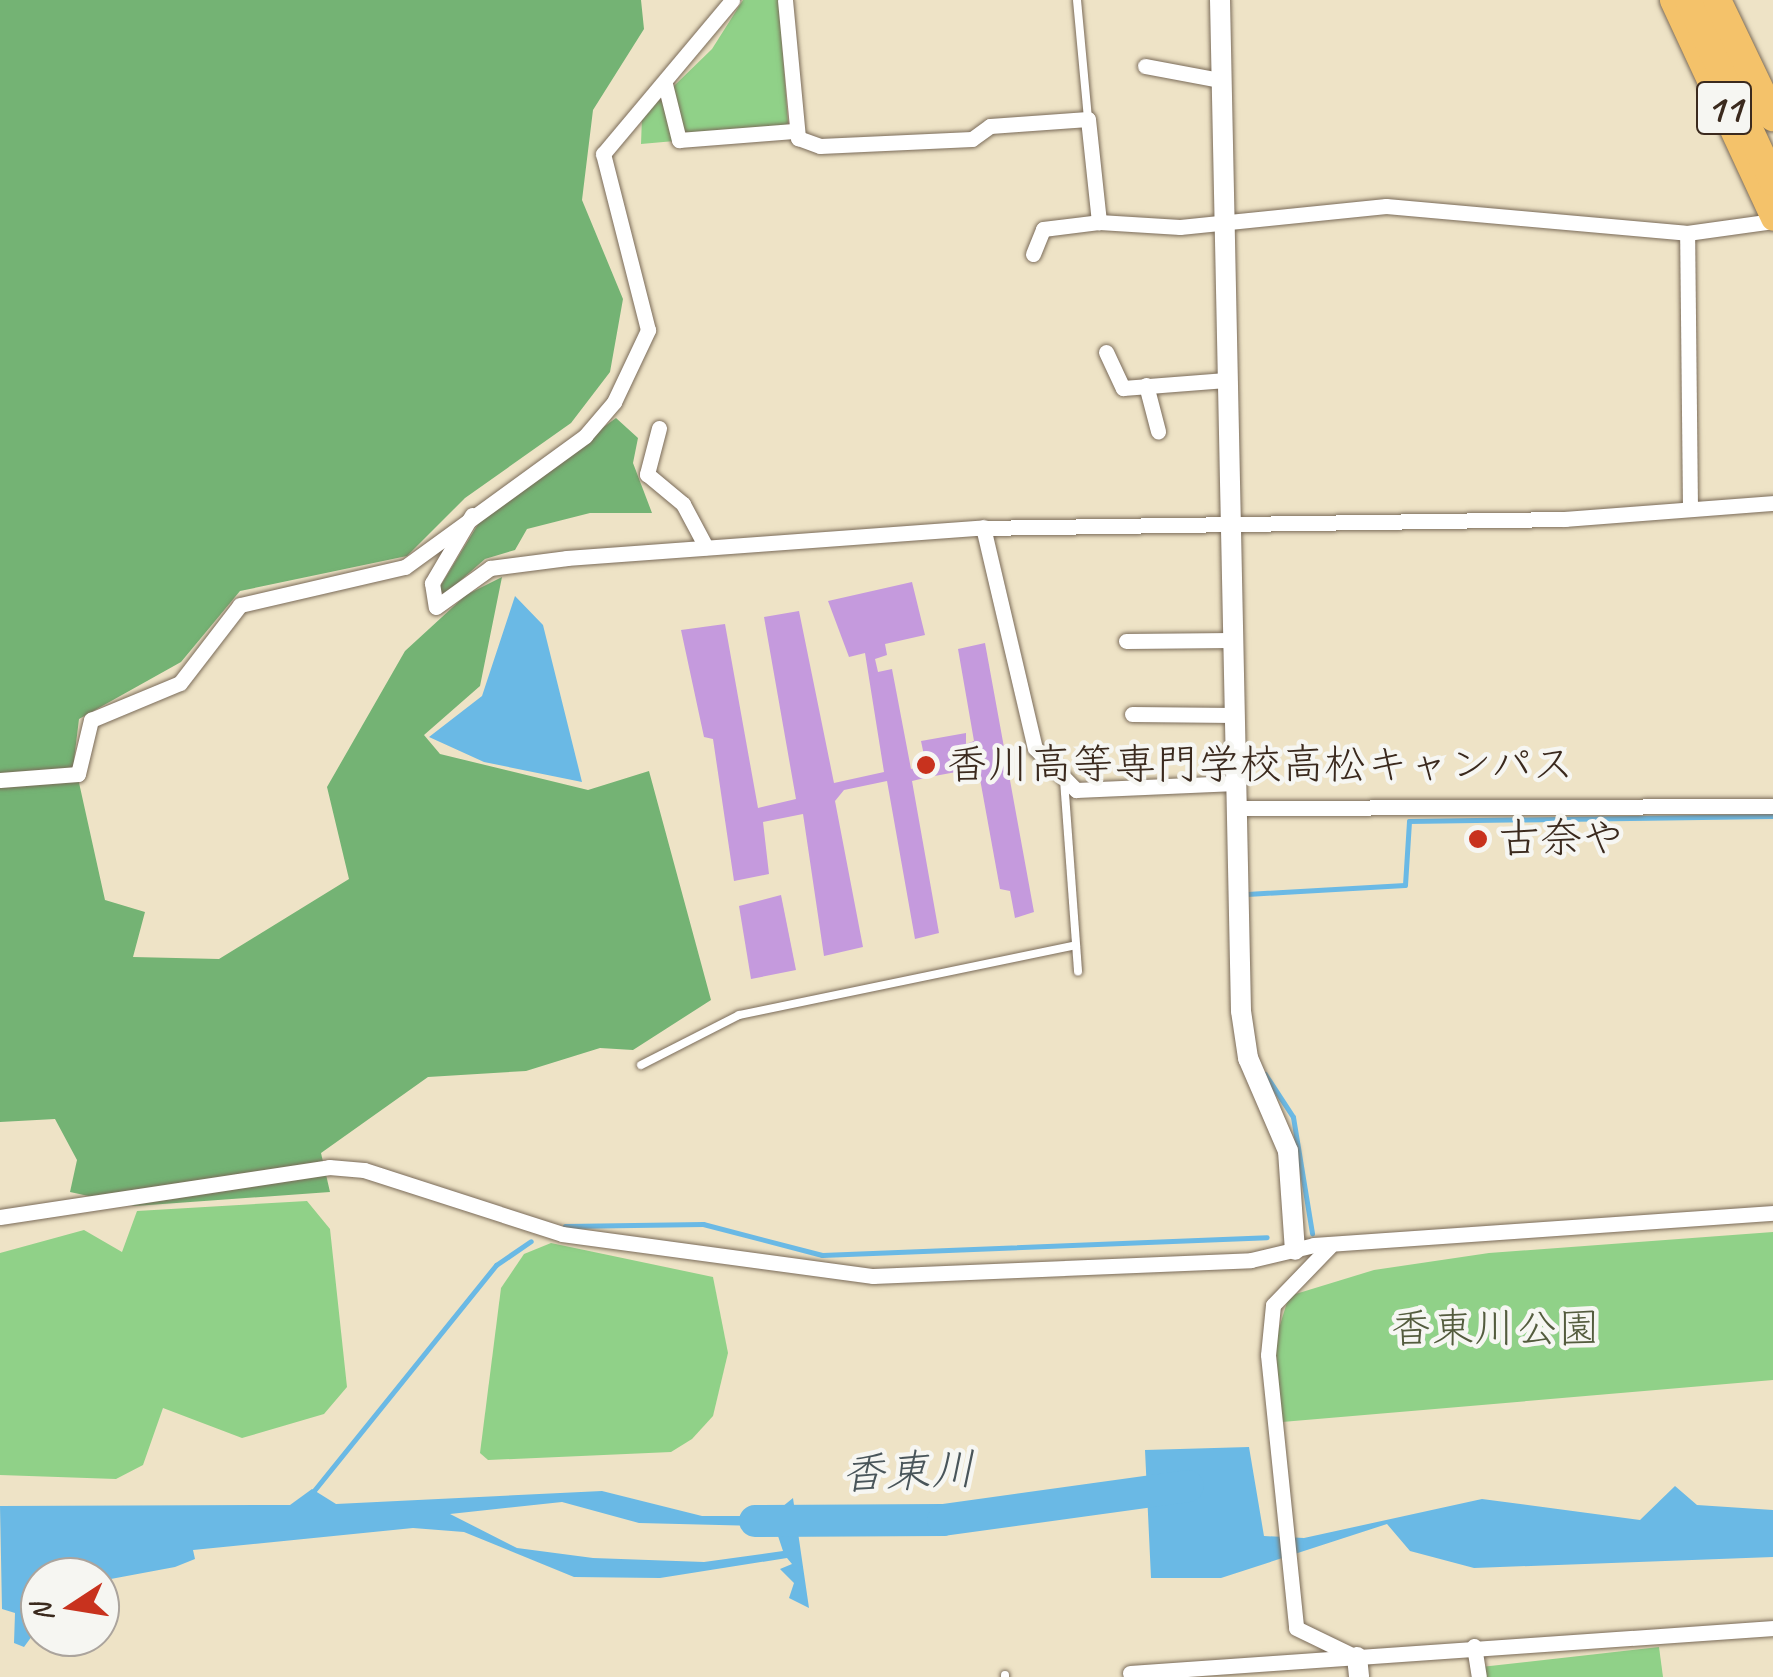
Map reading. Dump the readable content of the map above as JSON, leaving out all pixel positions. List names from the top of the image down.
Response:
{
  "streets": {
    "highway": ["11"]
  },
  "water": ["香東川"],
  "parks": ["香東川公園"],
  "places": ["香川高等専門学校高松キャンパス", "古奈や"],
  "north": "left"
}
